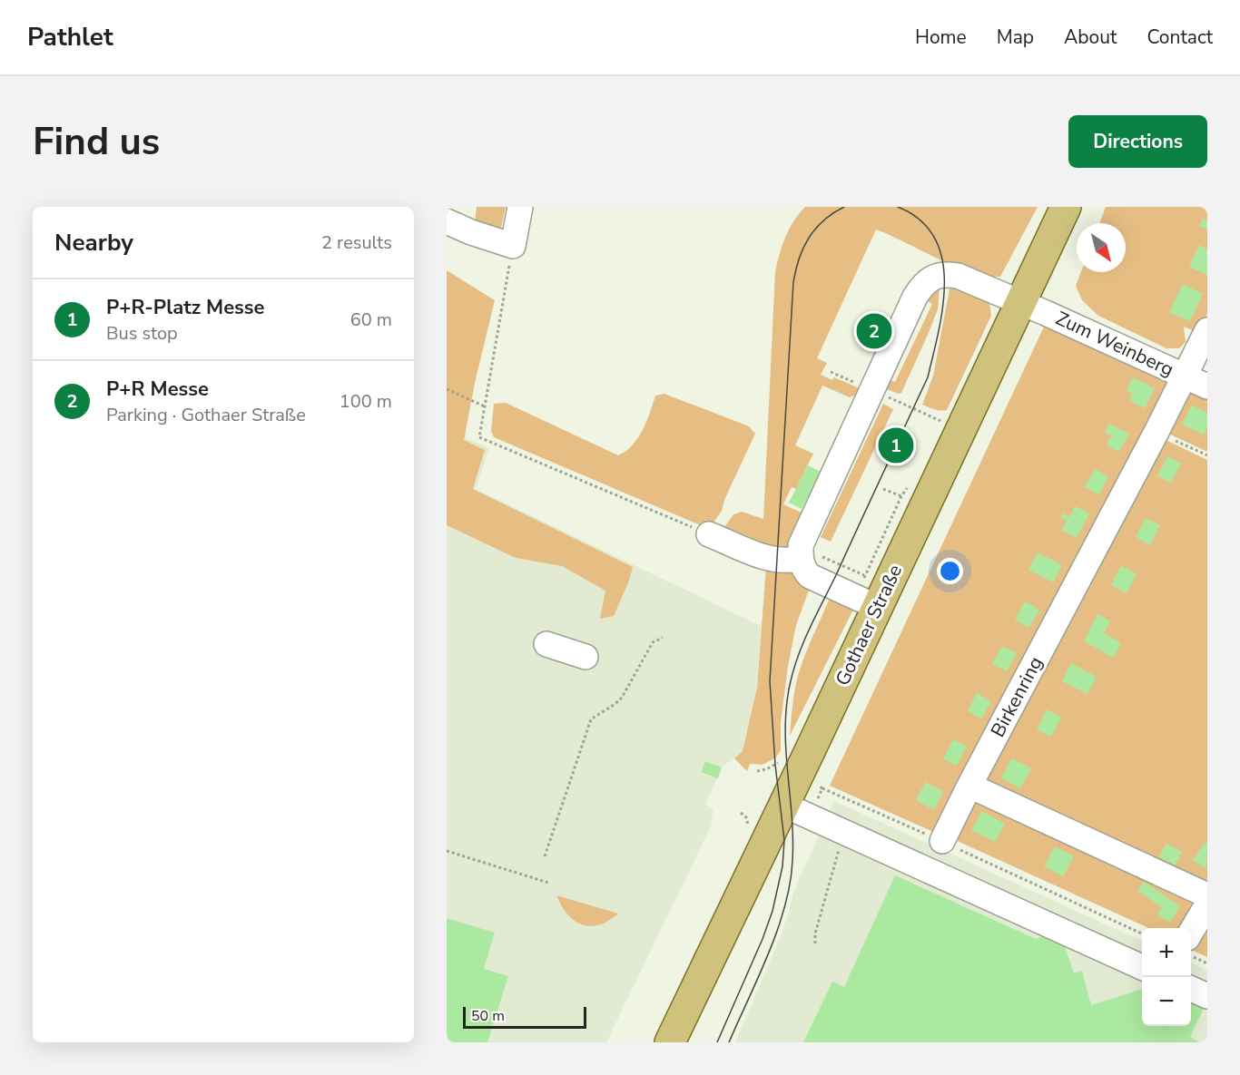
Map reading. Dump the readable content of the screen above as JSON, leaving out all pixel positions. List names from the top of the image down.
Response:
{
  "streets": {
    "main road": ["Gothaer Straße"],
    "street": ["Zum Weinberg", "Birkenring"]
  },
  "crossings": [
    ["Zum Weinberg", "Gothaer Straße"],
    ["Zum Weinberg", "Birkenring"]
  ],
  "scale_bar": "50 m",
  "north": "bottom right",
  "page": {
    "header": "Pathlet",
    "nav": [
      "Home",
      "Map",
      "About",
      "Contact"
    ],
    "buttons": "Directions",
    "title": "Find us",
    "heading": ["Nearby", "2 results"],
    "list": [
      {
        "mark": "1",
        "name": "P+R-Platz Messe",
        "note": "Bus stop",
        "value": "60 m"
      },
      {
        "mark": "2",
        "name": "P+R Messe",
        "note": "Parking · Gothaer Straße",
        "value": "100 m"
      }
    ],
    "pins": ["2", "1"],
    "map_buttons": ["+", "−"],
    "scale": "50 m"
  }
}
